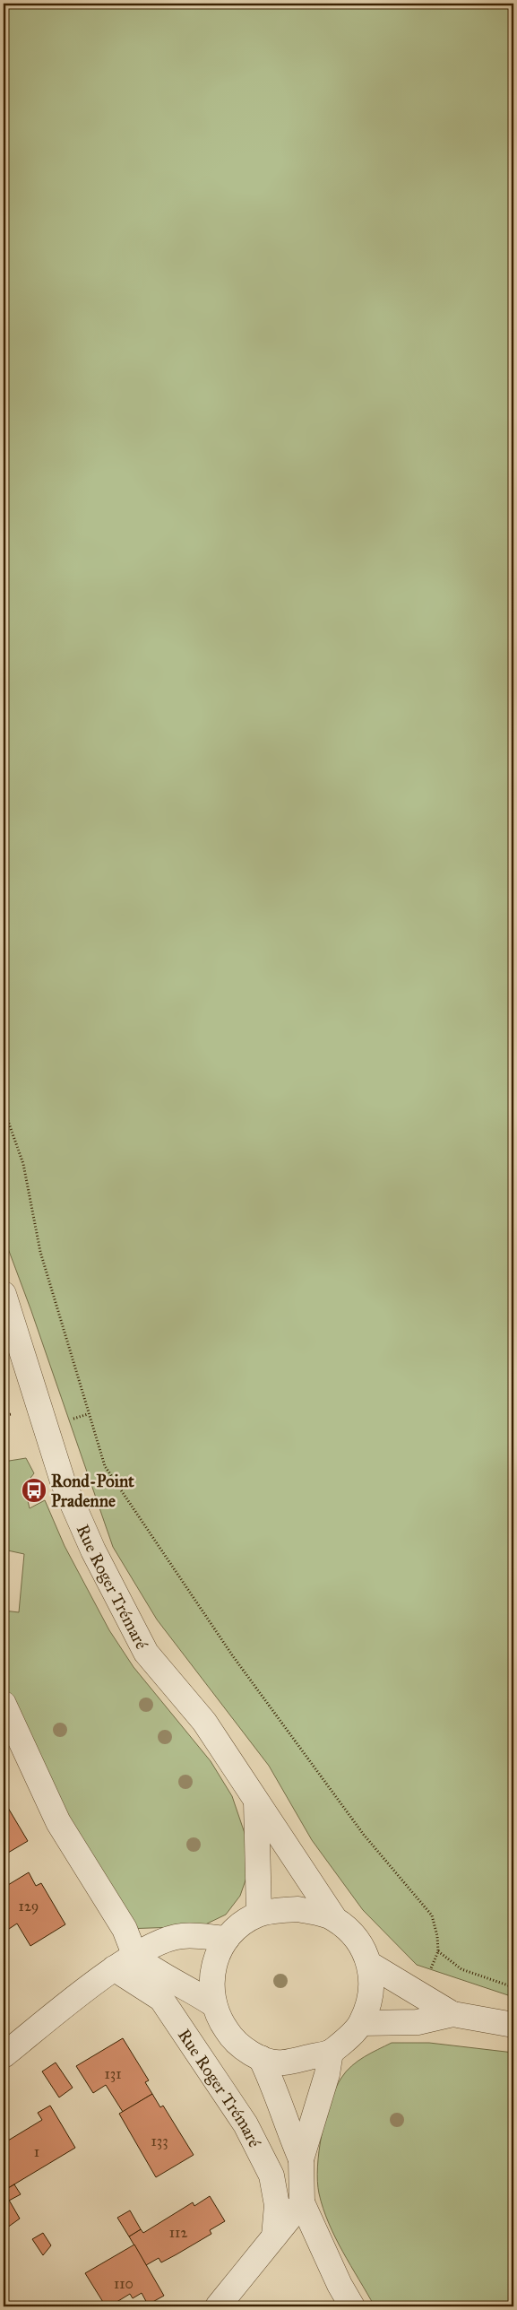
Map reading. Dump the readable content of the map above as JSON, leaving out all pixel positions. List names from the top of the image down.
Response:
{
  "streets": {
    "street": ["Rue Roger Trémaré"]
  },
  "places": {
    "bus stop": ["Rond-Point Pradenne"]
  },
  "house_numbers": [
    "129",
    "131",
    "133",
    "1",
    "112",
    "110"
  ]
}
